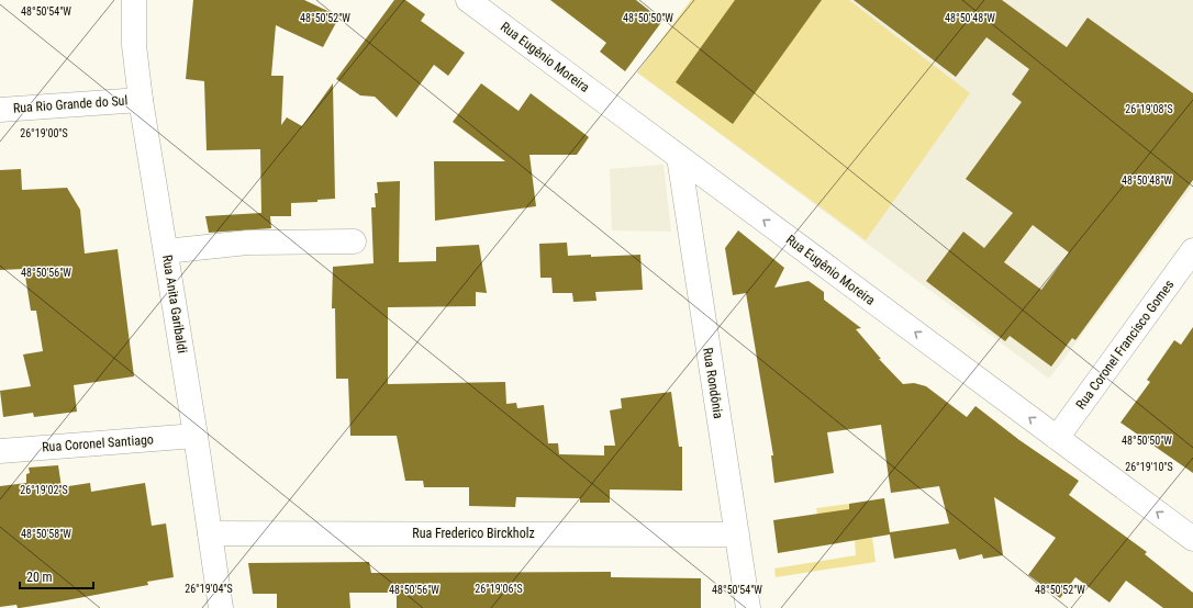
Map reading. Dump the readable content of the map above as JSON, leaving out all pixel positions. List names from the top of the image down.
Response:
{
  "streets": {
    "street": [
      "Rua Eugênio Moreira",
      "Rua Rio Grande do Sul",
      "Rua Anita Garibaldi",
      "Rua Coronel Francisco Gomes",
      "Rua Rondônia",
      "Rua Coronel Santiago",
      "Rua Frederico Birckholz"
    ]
  },
  "crossings": [
    ["Rua Eugênio Moreira", "Rua Coronel Francisco Gomes"],
    ["Rua Eugênio Moreira", "Rua Rondônia"],
    ["Rua Rio Grande do Sul", "Rua Anita Garibaldi"],
    ["Rua Anita Garibaldi", "Rua Coronel Santiago"],
    ["Rua Anita Garibaldi", "Rua Frederico Birckholz"],
    ["Rua Rondônia", "Rua Frederico Birckholz"]
  ],
  "one_way": ["Rua Eugênio Moreira"],
  "scale_bar": "20 m",
  "coordinates": [
    "48°50'54\"W",
    "48°50'52\"W",
    "48°50'50\"W",
    "48°50'48\"W",
    "26°19'08\"S",
    "26°19'00\"S",
    "48°50'56\"W",
    "26°19'10\"S",
    "26°19'02\"S",
    "48°50'58\"W",
    "26°19'04\"S",
    "26°19'06\"S"
  ]
}
